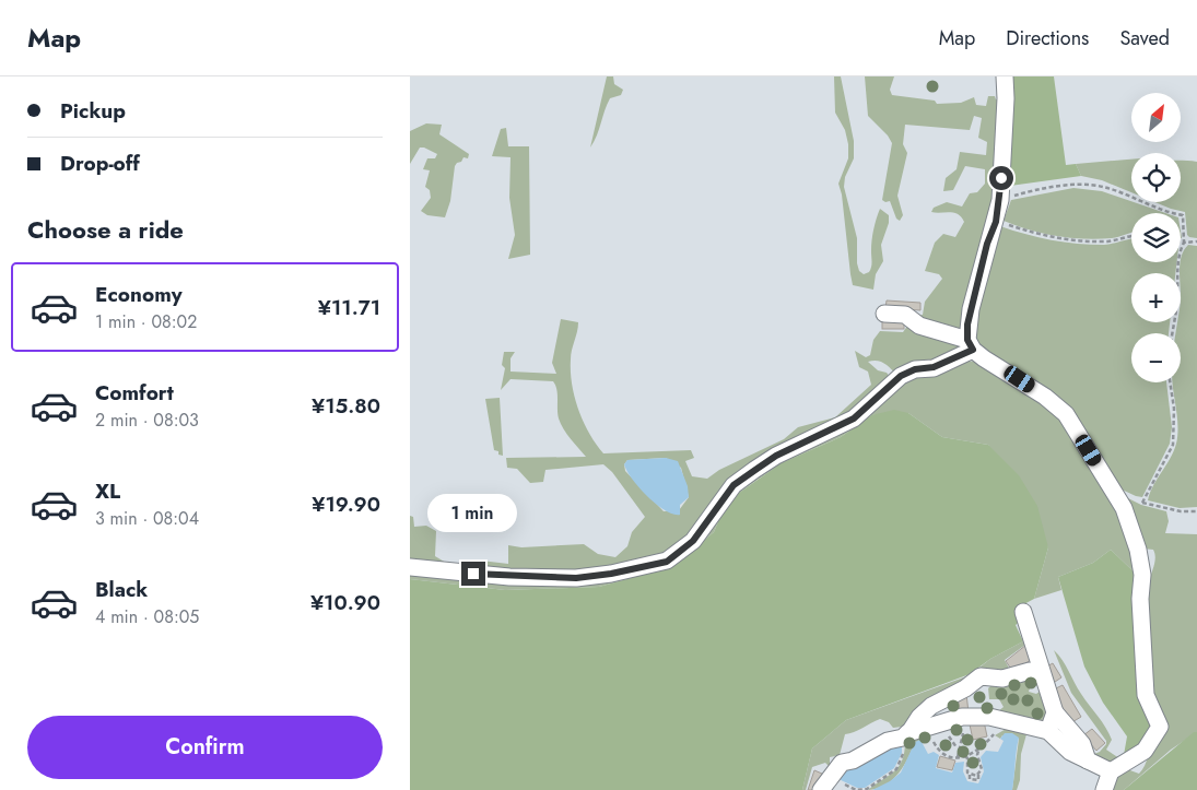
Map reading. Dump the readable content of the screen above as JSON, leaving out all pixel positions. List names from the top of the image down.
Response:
{
  "north": "top right",
  "page": {
    "header": "Map",
    "nav": ["Map", "Directions", "Saved"],
    "banner": ["Pickup", "Drop-off"],
    "map_buttons": ["+", "−"],
    "heading": "Choose a ride",
    "list": [
      {
        "name": "Economy",
        "note": "1 min · 08:02",
        "value": "¥11.71"
      },
      {
        "name": "Comfort",
        "note": "2 min · 08:03",
        "value": "¥15.80"
      },
      {
        "name": "XL",
        "note": "3 min · 08:04",
        "value": "¥19.90"
      },
      {
        "name": "Black",
        "note": "4 min · 08:05",
        "value": "¥10.90"
      }
    ],
    "bubble": "1 min",
    "buttons": "Confirm"
  }
}
